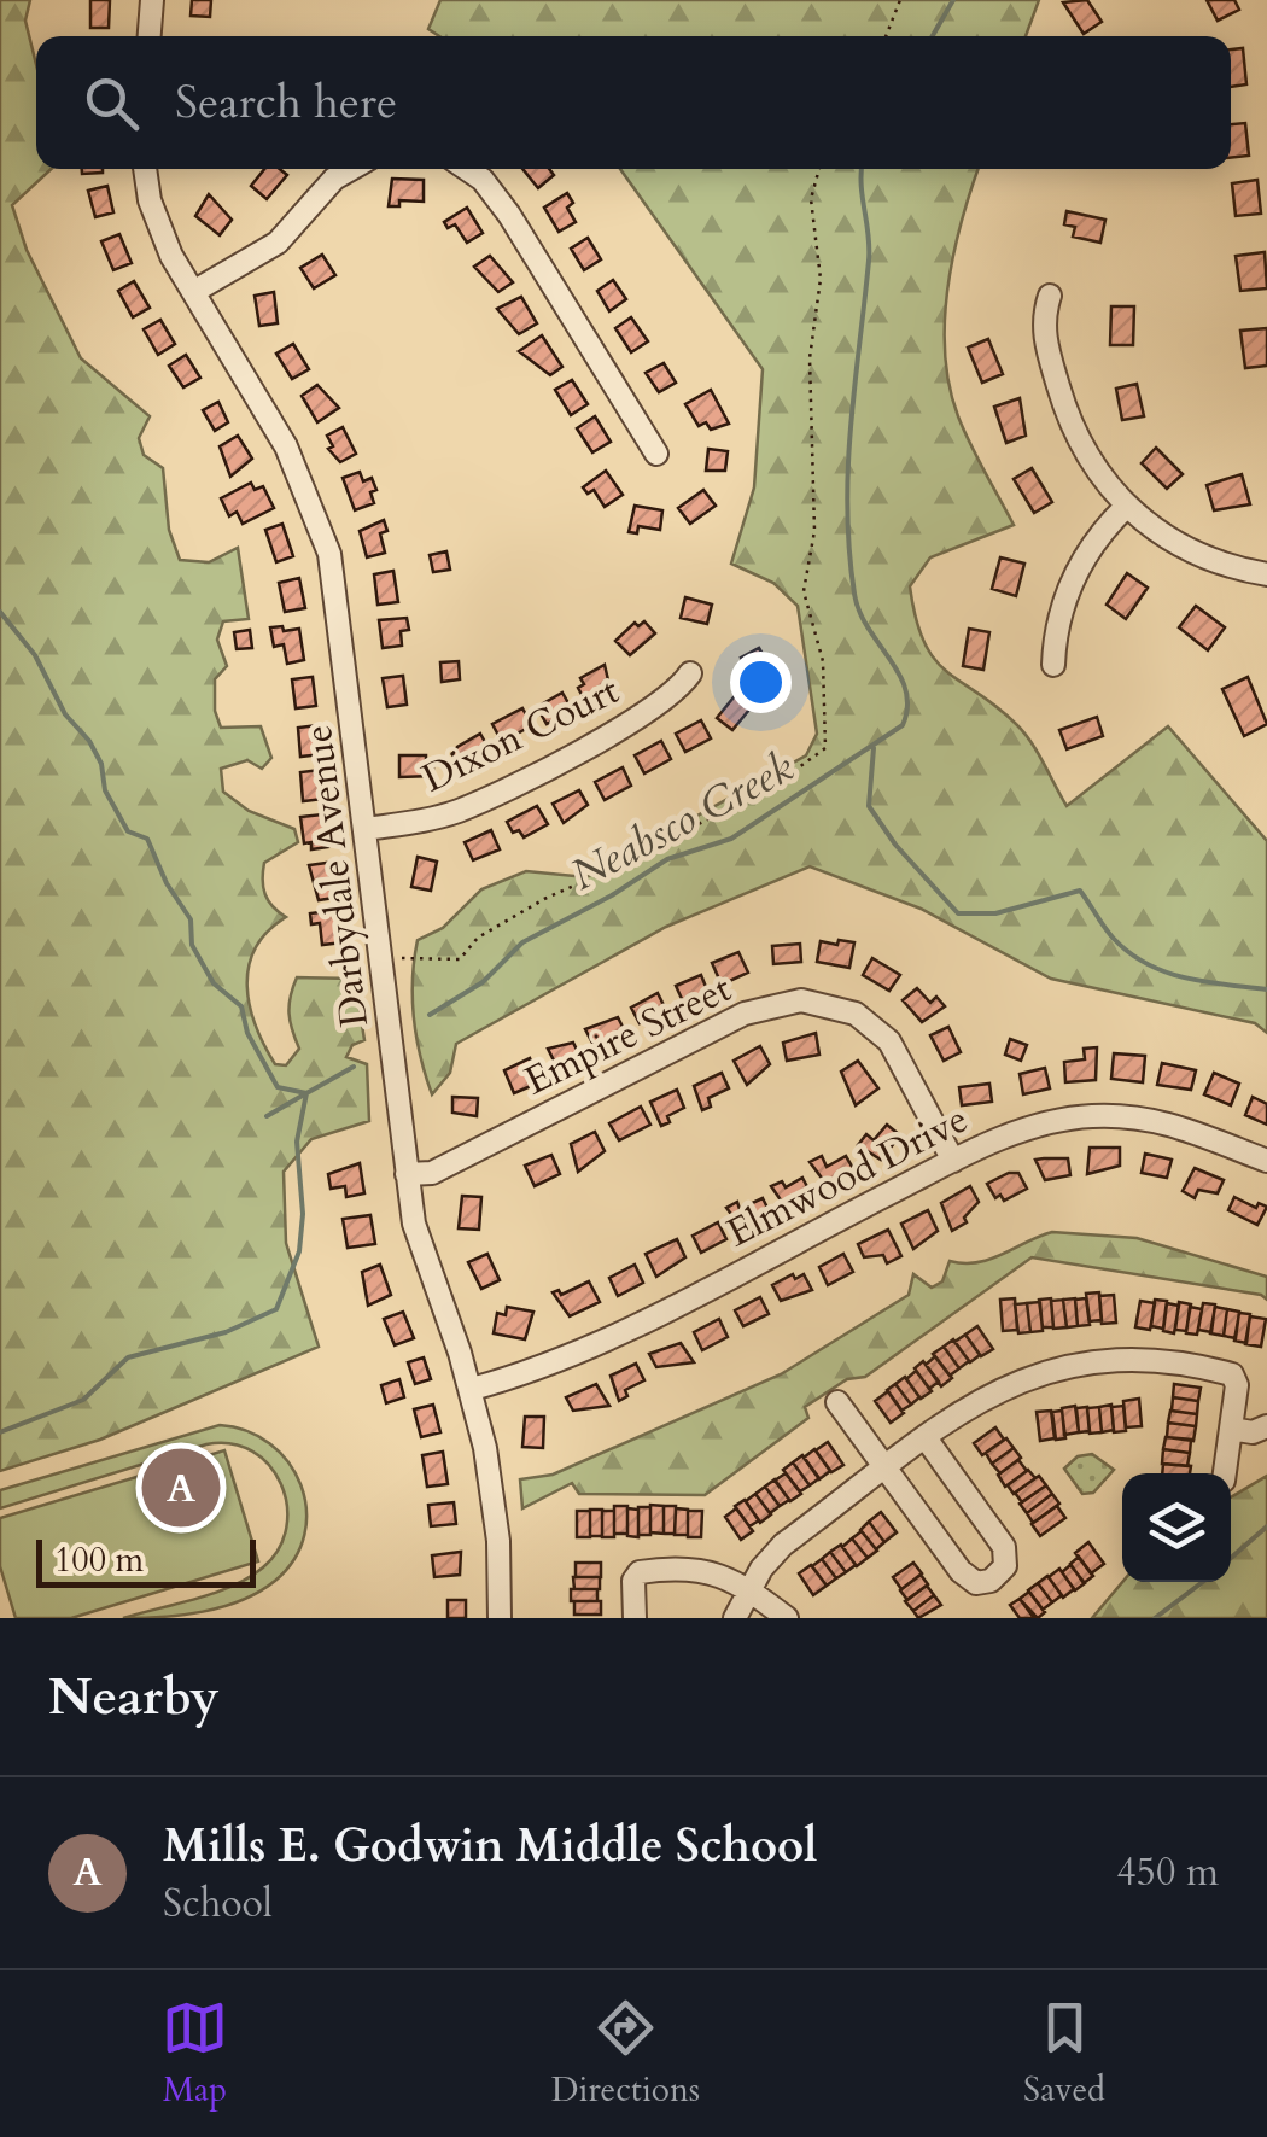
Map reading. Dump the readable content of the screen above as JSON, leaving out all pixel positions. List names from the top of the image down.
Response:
{
  "streets": {
    "street": [
      "Dixon Court",
      "Darbydale Avenue",
      "Empire Street",
      "Elmwood Drive"
    ]
  },
  "crossings": [
    ["Dixon Court", "Darbydale Avenue"],
    ["Darbydale Avenue", "Empire Street"],
    ["Darbydale Avenue", "Elmwood Drive"],
    ["Empire Street", "Elmwood Drive"]
  ],
  "water": ["Neabsco Creek"],
  "scale_bar": "100 m",
  "page": {
    "search": "Search here",
    "pins": "A",
    "scale": "100 m",
    "heading": "Nearby",
    "list": [
      {
        "mark": "A",
        "name": "Mills E. Godwin Middle School",
        "note": "School",
        "value": "450 m"
      }
    ],
    "nav": ["Map", "Directions", "Saved"]
  }
}
